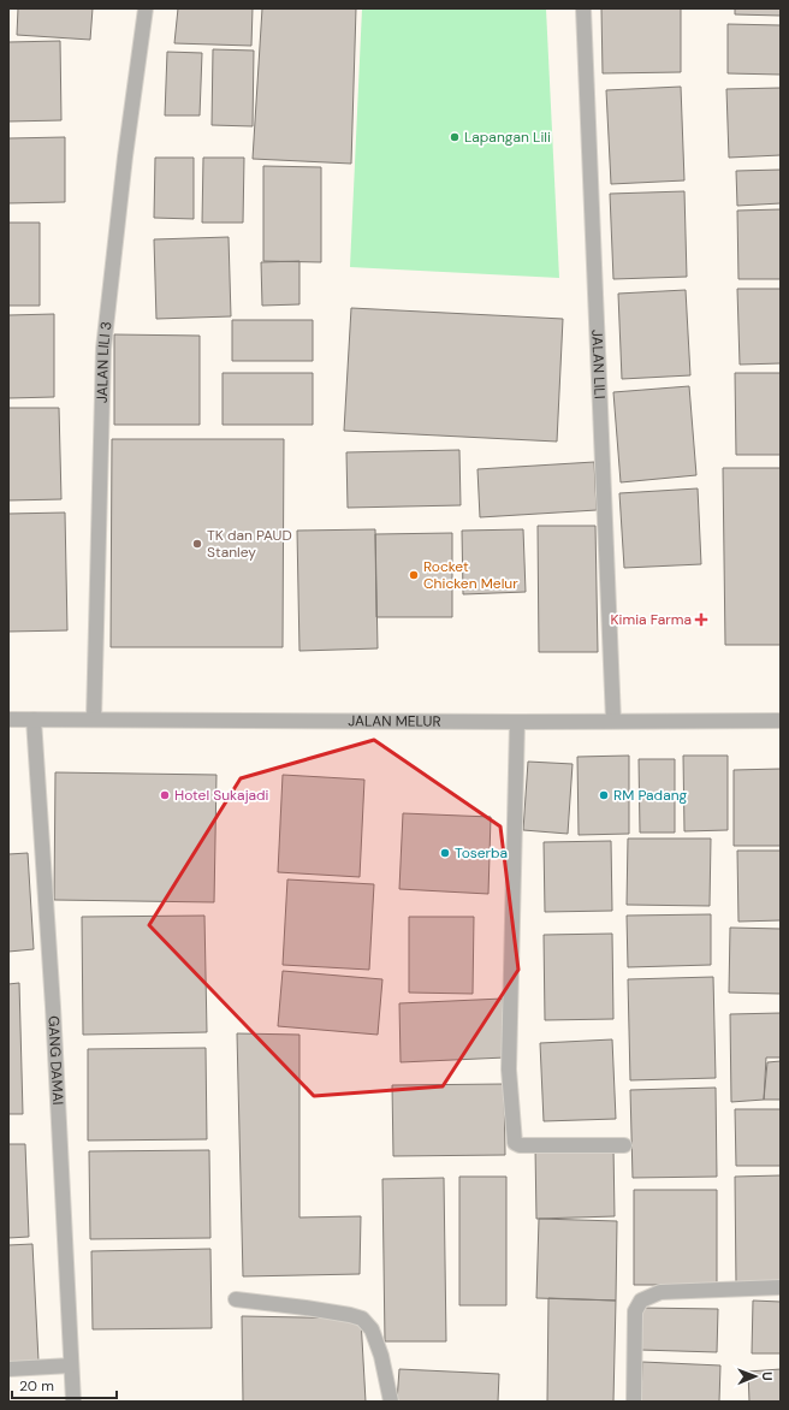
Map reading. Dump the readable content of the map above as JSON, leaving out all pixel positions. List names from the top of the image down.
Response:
{
  "streets": {
    "street": [
      "JALAN LILI 3",
      "JALAN LILI",
      "JALAN MELUR",
      "GANG DAMAI"
    ]
  },
  "crossings": [
    ["JALAN LILI 3", "JALAN MELUR"],
    ["JALAN LILI", "JALAN MELUR"],
    ["JALAN MELUR", "GANG DAMAI"]
  ],
  "places": {
    "other": [
      "Lapangan Lili",
      "TK dan PAUD Stanley",
      "Rocket Chicken Melur",
      "Hotel Sukajadi",
      "RM Padang",
      "Toserba"
    ],
    "health": ["Kimia Farma"]
  },
  "scale_bar": "20 m",
  "north": "right"
}
